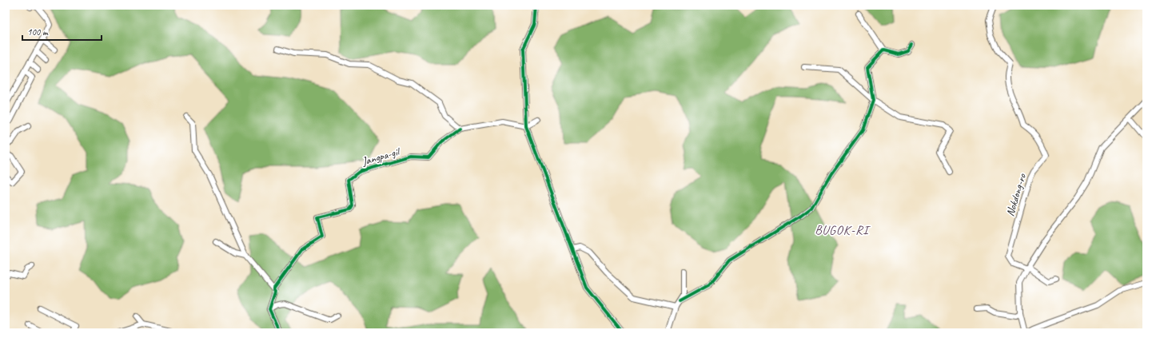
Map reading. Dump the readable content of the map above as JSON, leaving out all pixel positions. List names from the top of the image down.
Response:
{
  "streets": {
    "street": ["Jangpa-gil", "Nokdong-ro"]
  },
  "districts": ["BUGOK-RI"],
  "scale_bar": "100 m"
}
